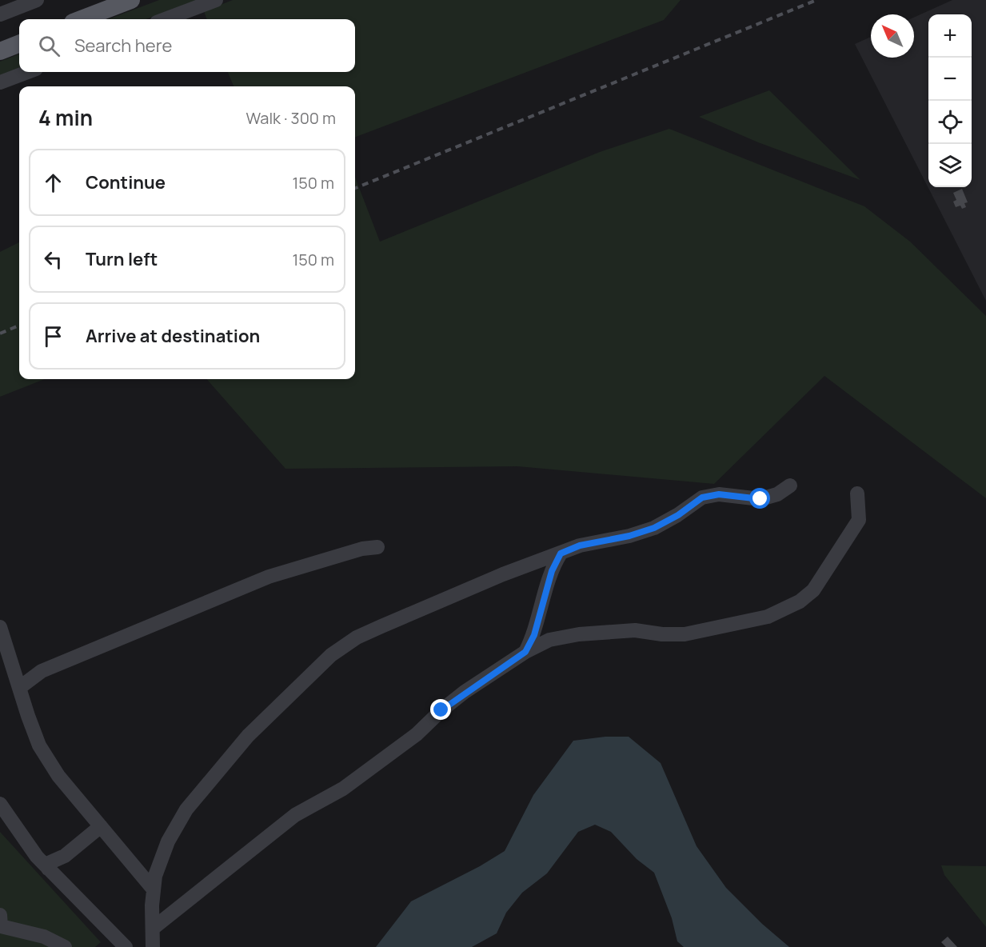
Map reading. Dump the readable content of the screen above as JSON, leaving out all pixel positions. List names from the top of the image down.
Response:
{
  "north": "top left",
  "page": {
    "map_buttons": ["+", "−"],
    "search": "Search here",
    "heading": ["4 min", "Walk · 300 m"],
    "list": [
      ["Continue", "150 m"],
      ["Turn left", "150 m"],
      "Arrive at destination"
    ]
  }
}
